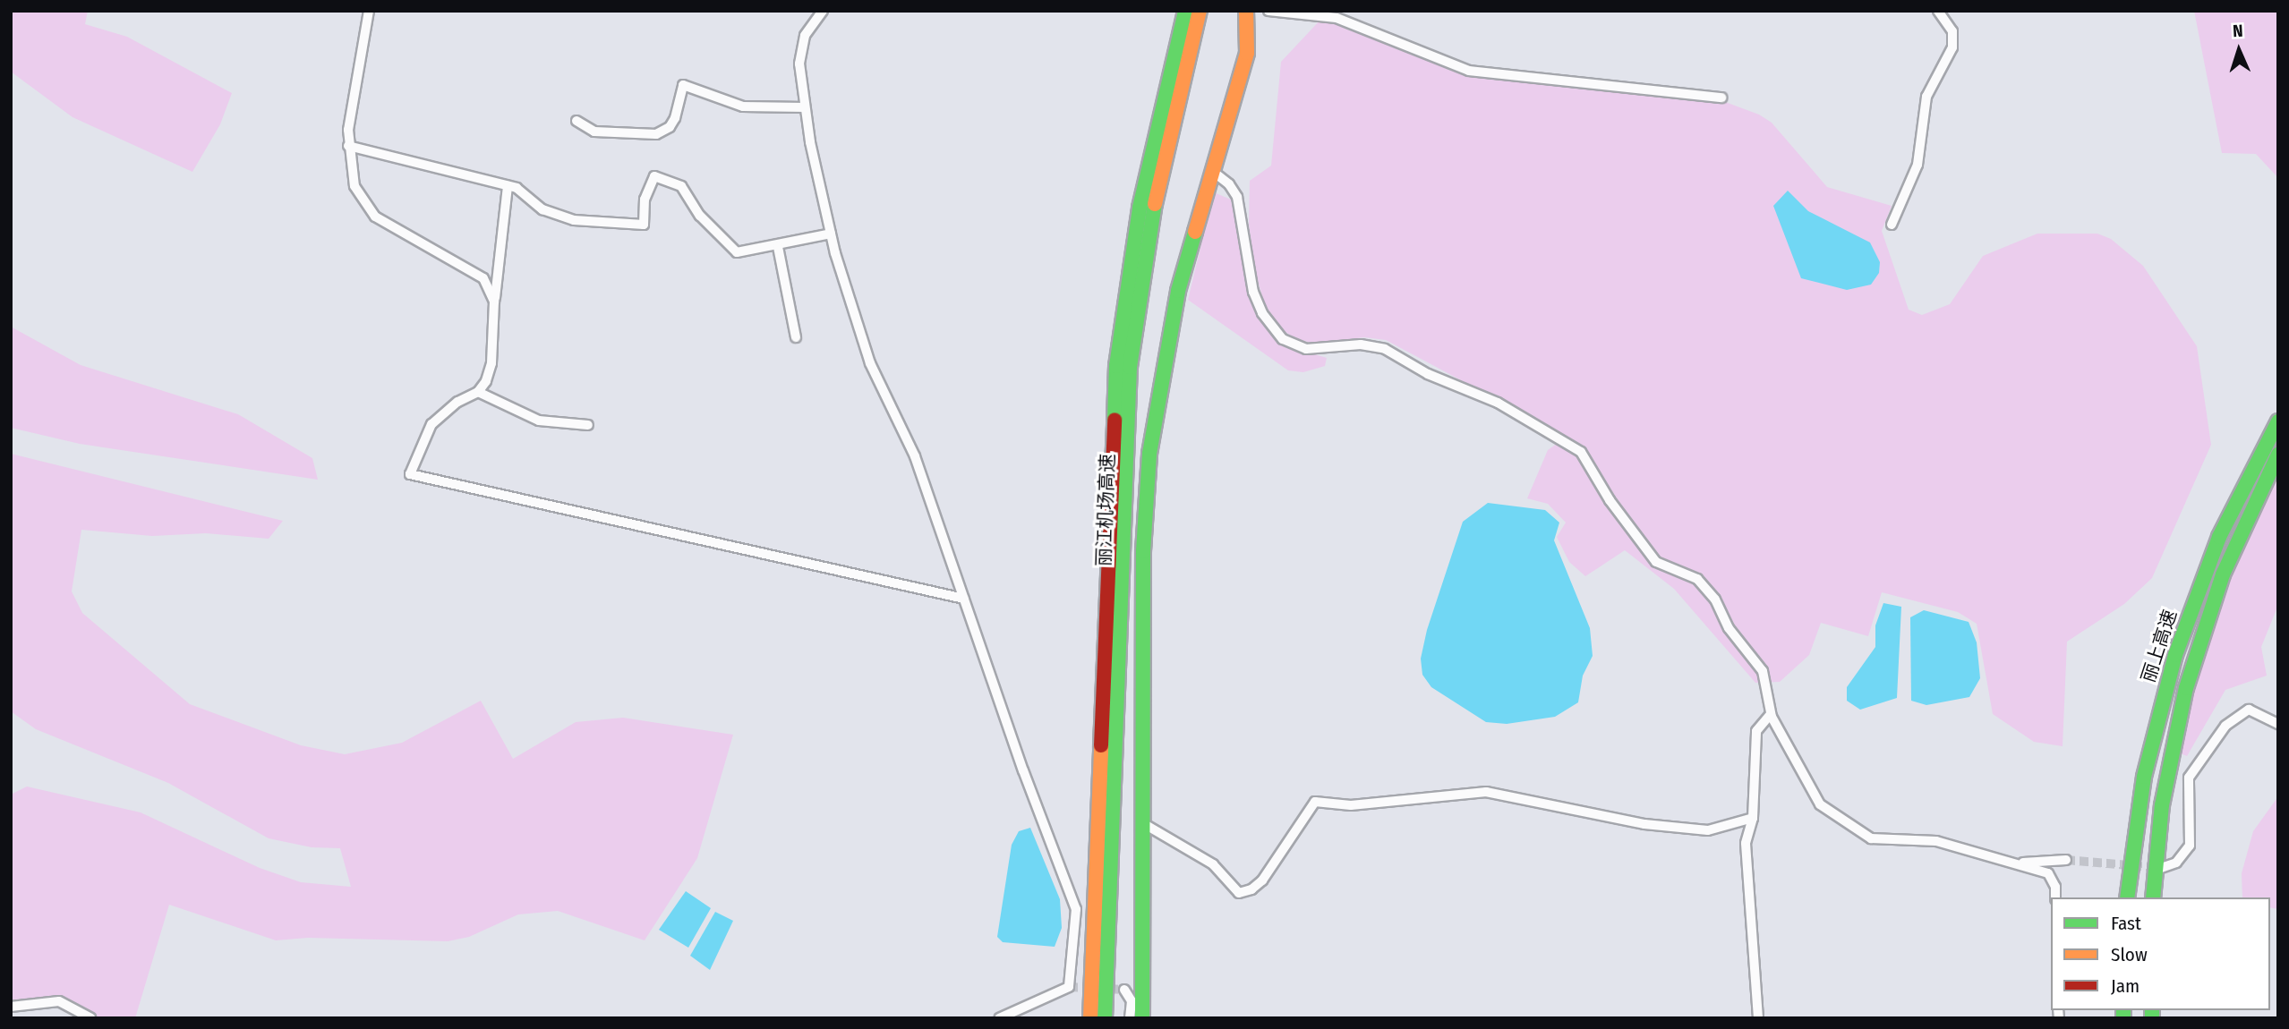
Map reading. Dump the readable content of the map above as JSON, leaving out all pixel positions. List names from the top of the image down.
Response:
{
  "streets": {
    "highway": ["丽江机场高速", "丽上高速"]
  },
  "legend": ["Fast", "Slow", "Jam"],
  "north": "top"
}
